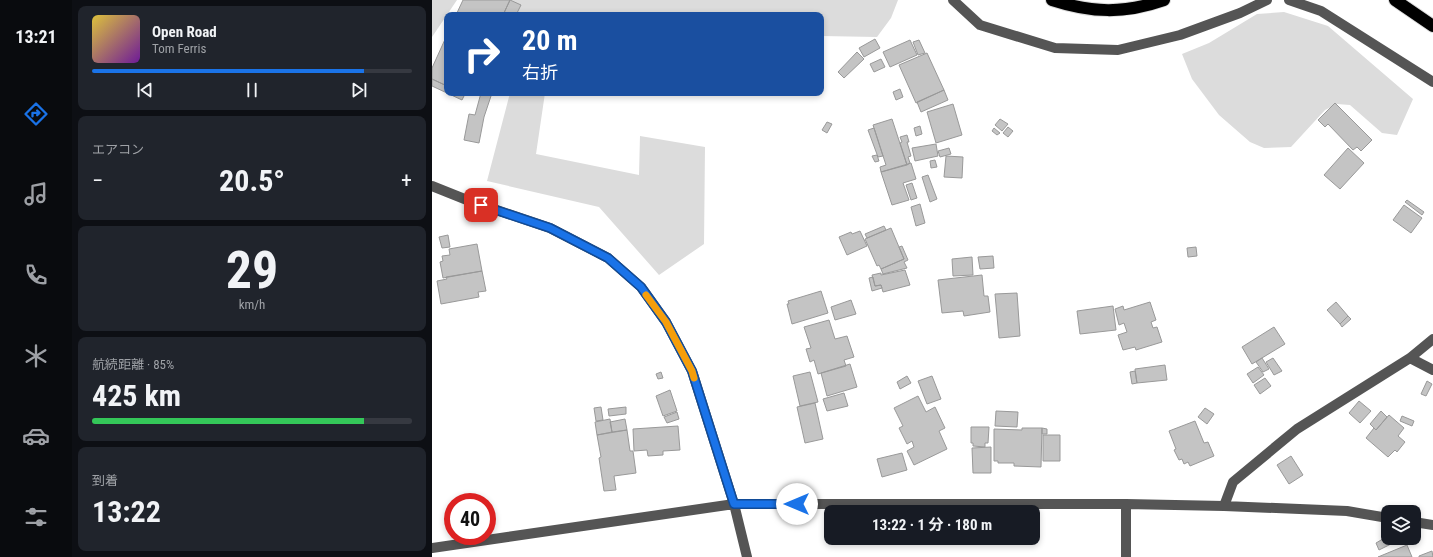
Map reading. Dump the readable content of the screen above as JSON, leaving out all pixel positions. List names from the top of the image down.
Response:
{
  "page": {
    "tabs": "13:21",
    "turn": ["20 m", "右折"],
    "song": ["Open Road", "Tom Ferris"],
    "tile": [
      "エアコン",
      ["29", "km/h"],
      ["航続距離 · 85%", "425 km"],
      ["到着", "13:22"]
    ],
    "heat": ["−", "20.5°", "+"],
    "limit": "40",
    "trip": "13:22 · 1 分 · 180 m"
  }
}
